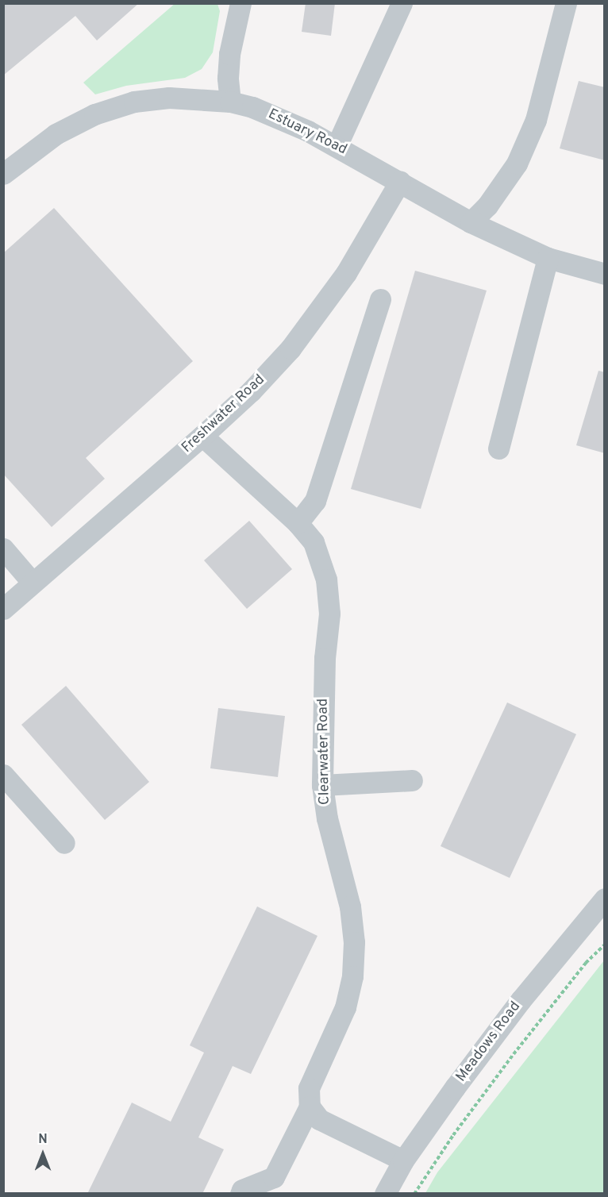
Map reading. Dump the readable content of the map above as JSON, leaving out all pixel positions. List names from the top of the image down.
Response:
{
  "streets": {
    "street": [
      "Estuary Road",
      "Freshwater Road",
      "Clearwater Road",
      "Meadows Road"
    ]
  },
  "crossings": [
    ["Estuary Road", "Freshwater Road"],
    ["Freshwater Road", "Clearwater Road"]
  ],
  "north": "top"
}
